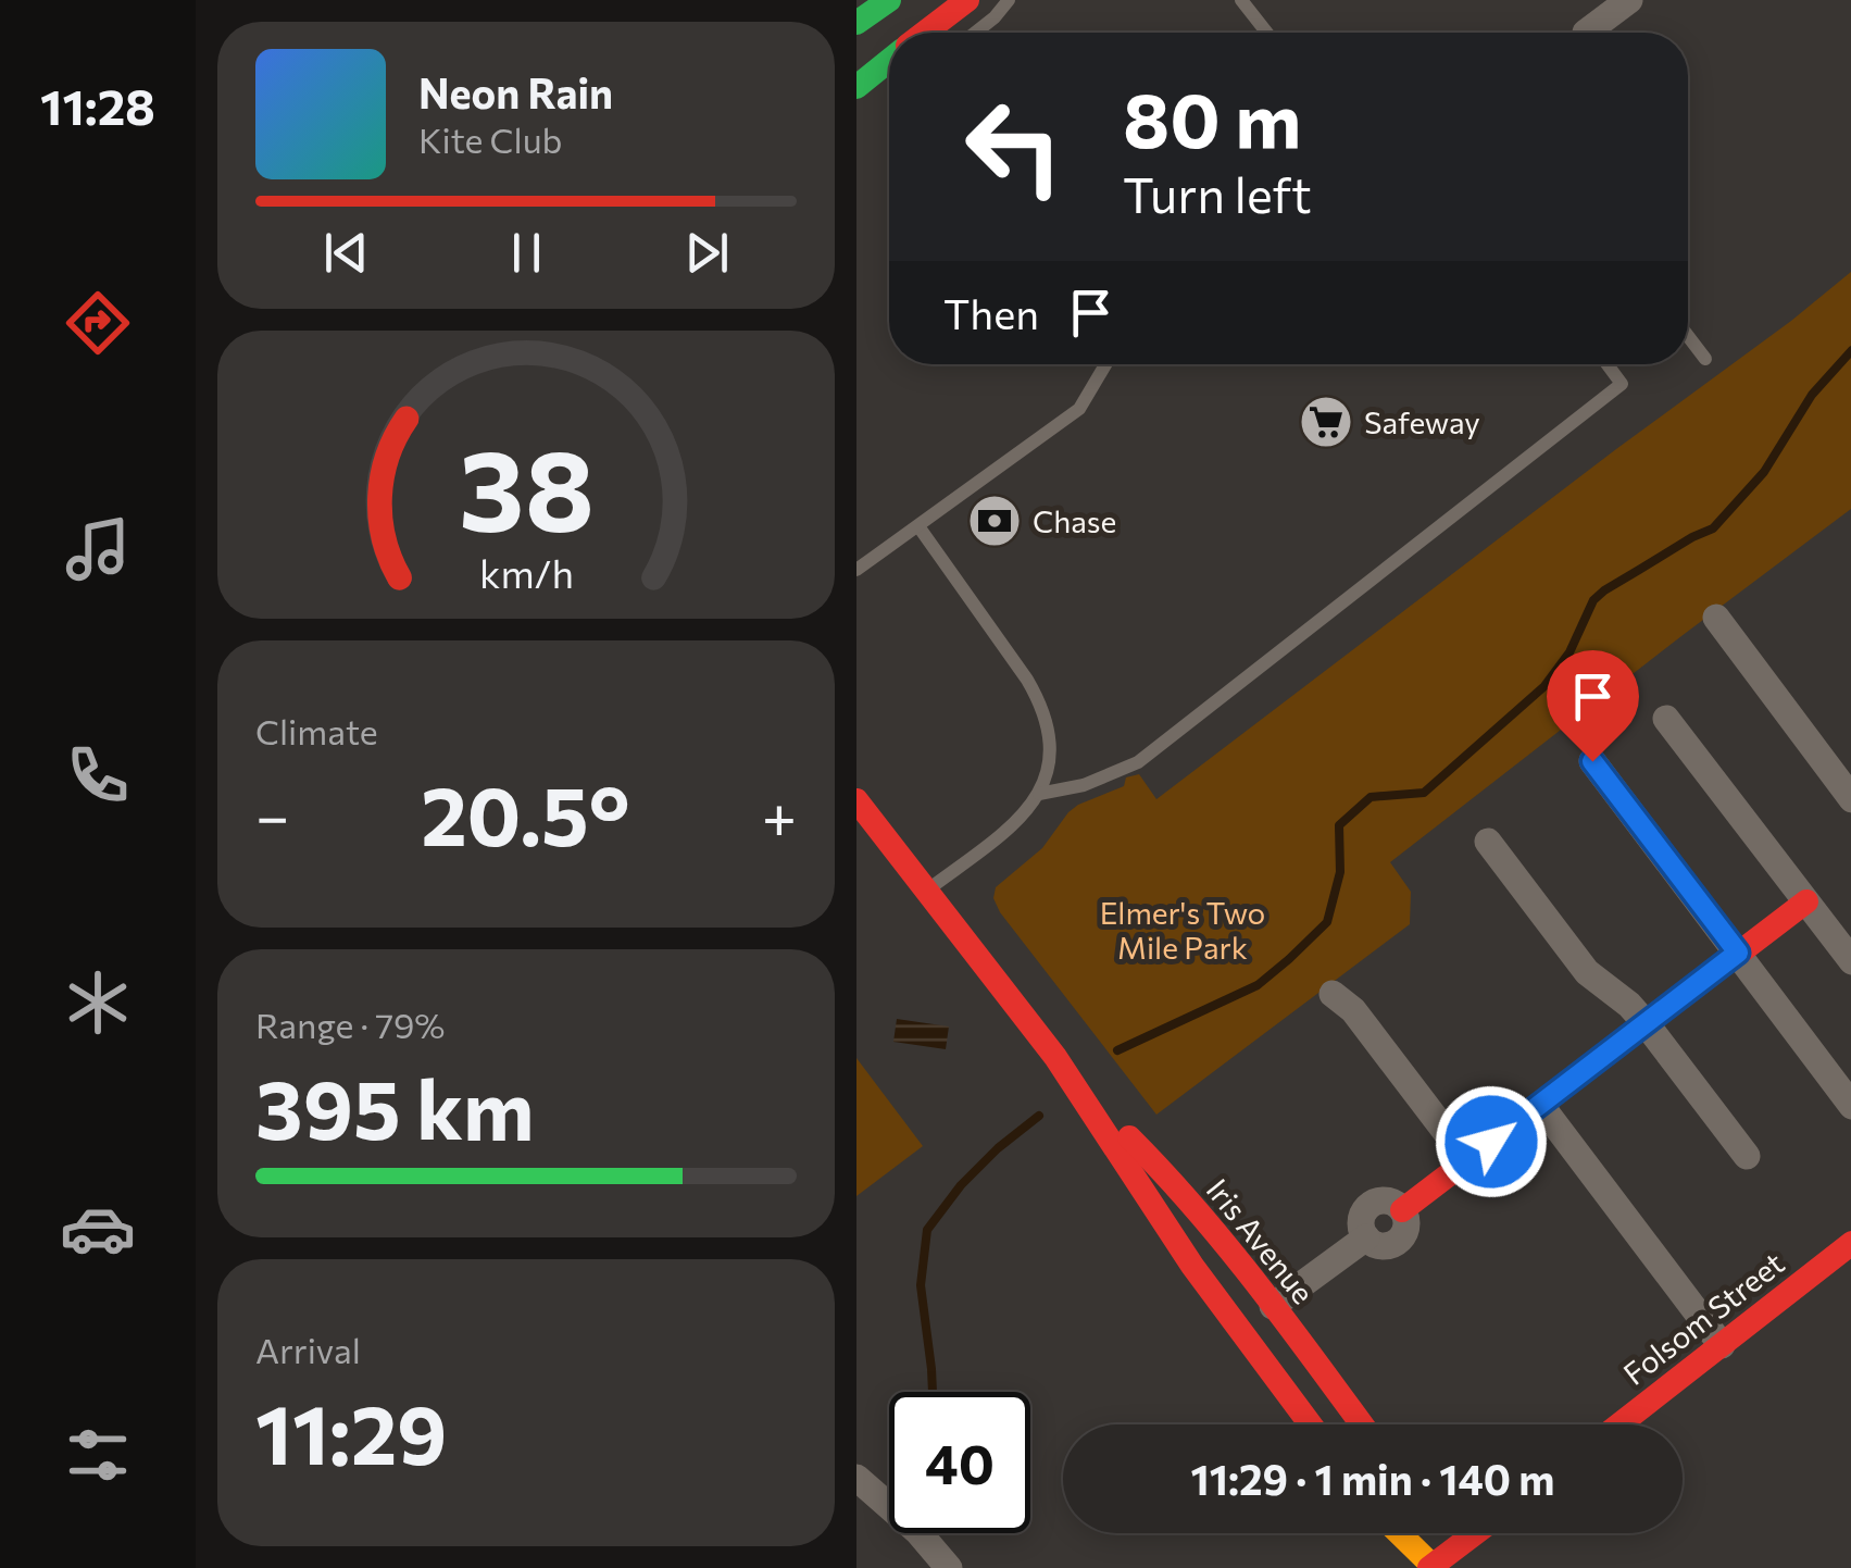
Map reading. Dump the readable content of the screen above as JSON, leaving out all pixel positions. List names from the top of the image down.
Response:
{
  "streets": {
    "main road": ["Iris Avenue", "Folsom Street"]
  },
  "parks": ["Elmer's Two Mile Park"],
  "places": {
    "supermarket": ["Safeway"],
    "bank": ["Chase"]
  },
  "page": {
    "tabs": "11:28",
    "turn": ["80 m", "Turn left"],
    "song": ["Neon Rain", "Kite Club"],
    "then": "Then",
    "tile": [
      "Climate",
      ["Range · 79%", "395 km"],
      ["Arrival", "11:29"]
    ],
    "heat": ["−", "20.5°", "+"],
    "limit": "40",
    "trip": "11:29 · 1 min · 140 m",
    "gauge": ["38", "km/h"]
  }
}
